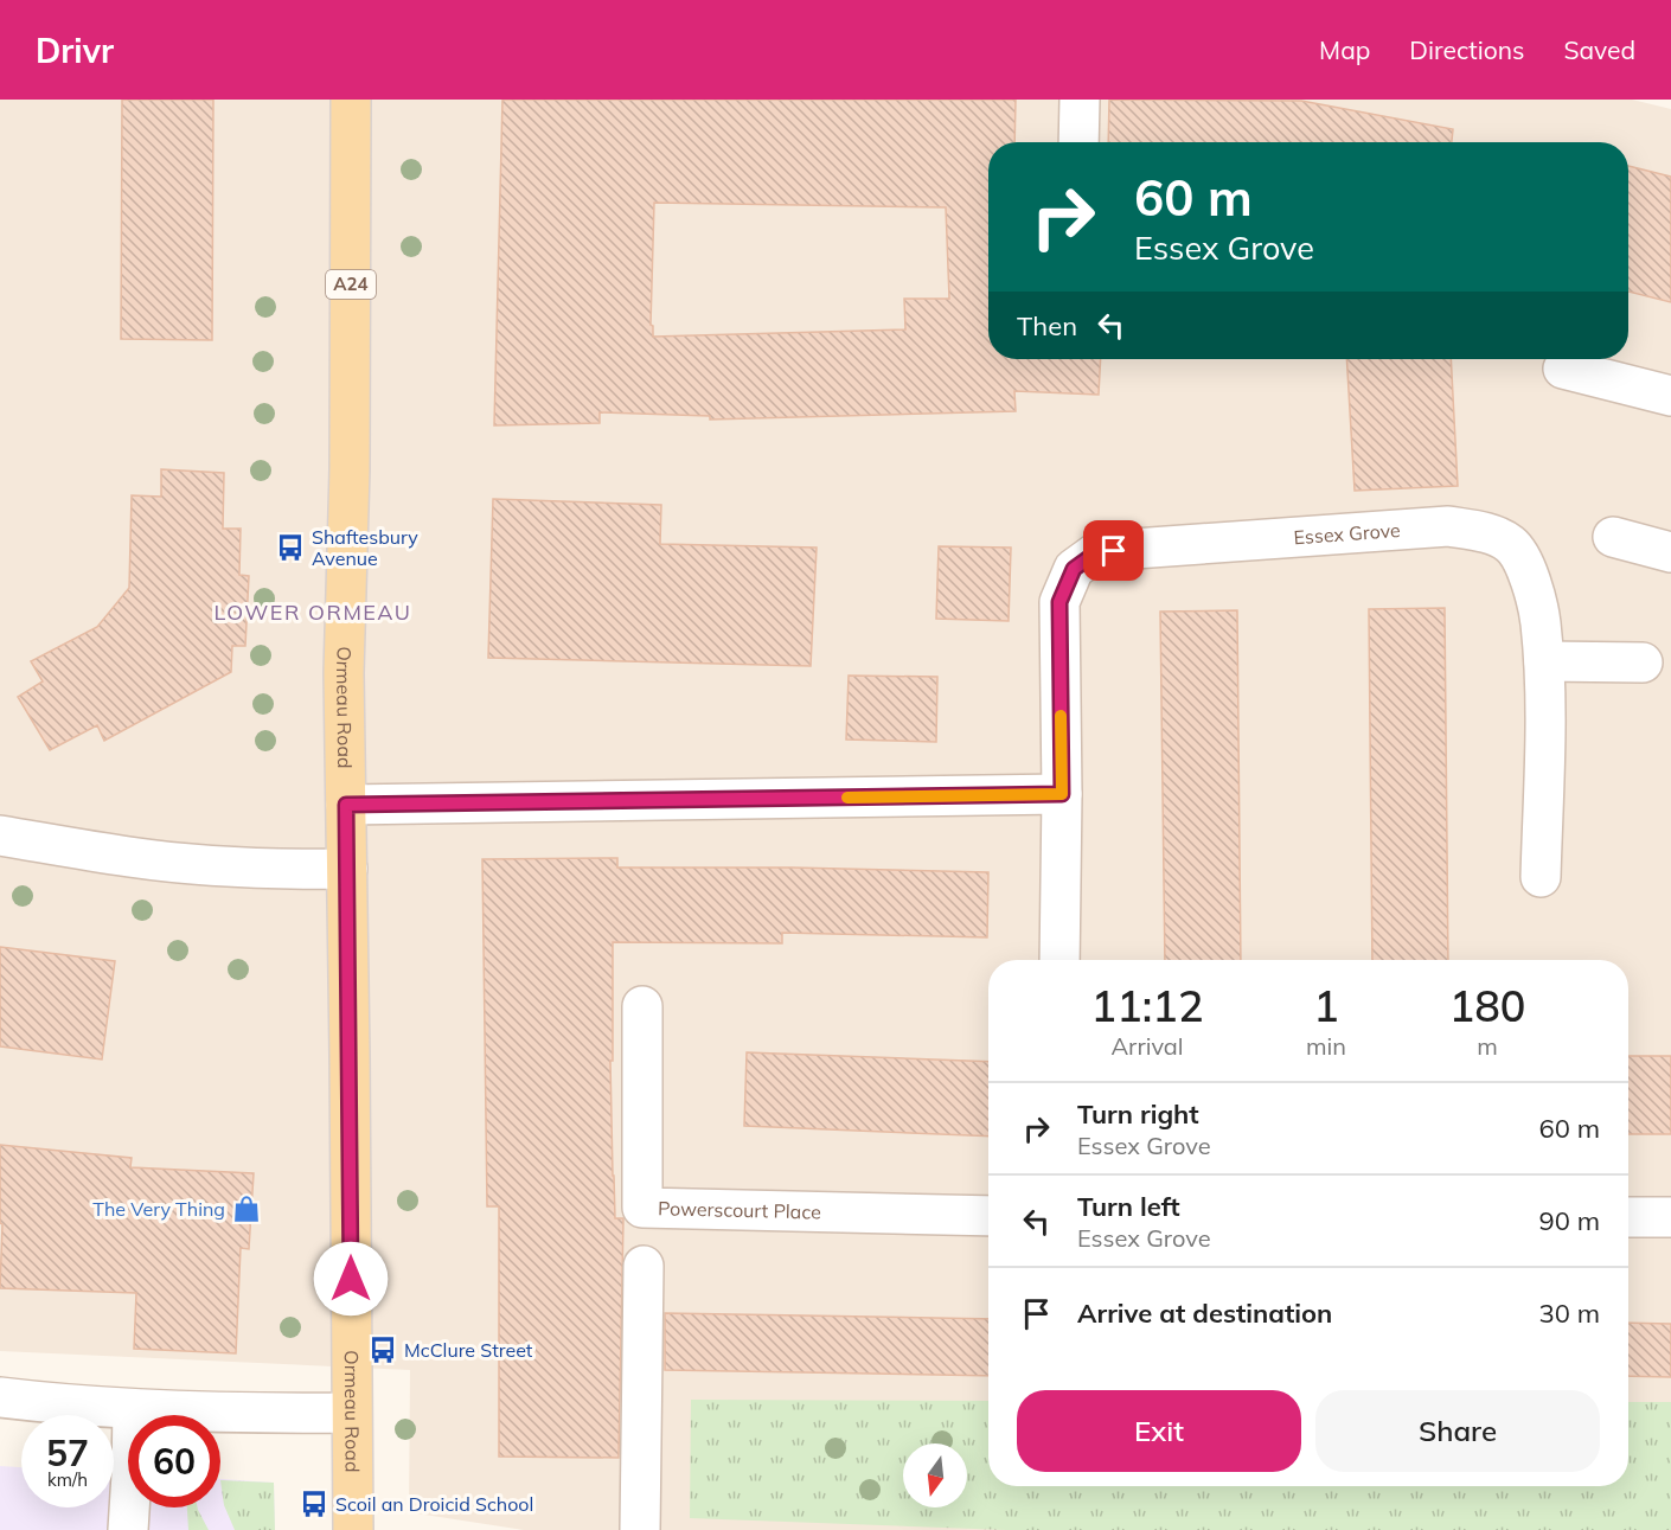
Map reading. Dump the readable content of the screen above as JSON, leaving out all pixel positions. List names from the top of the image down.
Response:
{
  "streets": {
    "main road": ["A24", "Ormeau Road"],
    "street": ["Essex Grove", "Powerscourt Place"]
  },
  "districts": ["LOWER ORMEAU"],
  "places": {
    "bus stop": ["Shaftesbury Avenue", "McClure Street", "Scoil an Droicid School"],
    "shop": ["The Very Thing"]
  },
  "north": "bottom",
  "page": {
    "header": "Drivr",
    "nav": ["Map", "Directions", "Saved"],
    "turn": ["60 m", "Essex Grove"],
    "then": "Then",
    "eta": [
      "11:12",
      "Arrival",
      "1",
      "min",
      "180",
      "m"
    ],
    "list": [
      {
        "name": "Turn right",
        "note": "Essex Grove",
        "value": "60 m"
      },
      {
        "name": "Turn left",
        "note": "Essex Grove",
        "value": "90 m"
      },
      {
        "name": "Arrive at destination",
        "value": "30 m"
      }
    ],
    "buttons": ["Exit", "Share"],
    "speed": "57 km/h",
    "limit": "60"
  }
}
